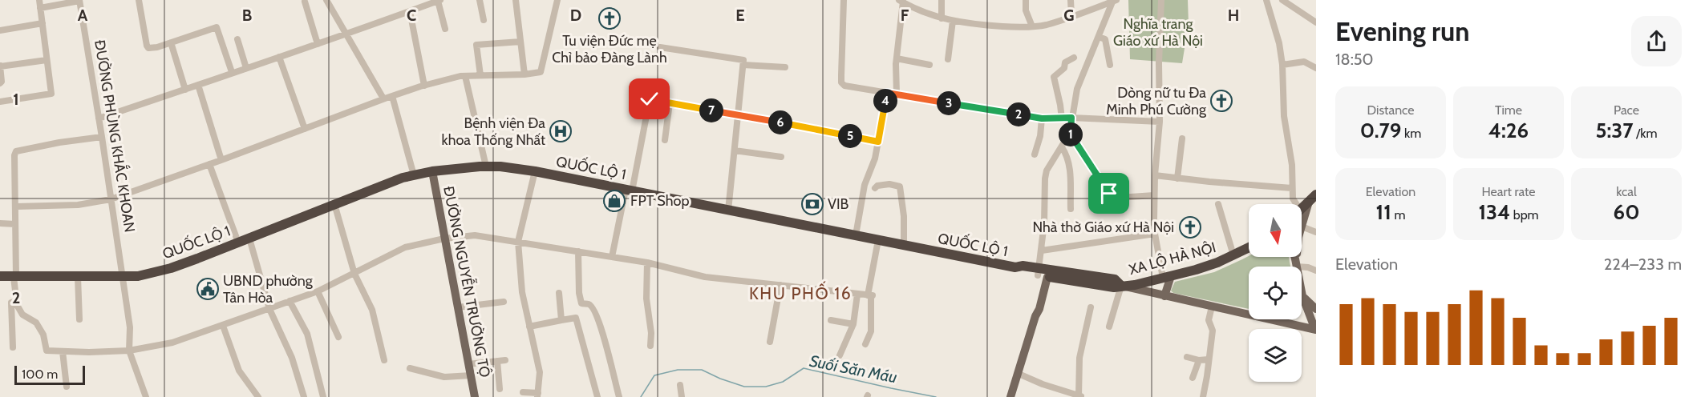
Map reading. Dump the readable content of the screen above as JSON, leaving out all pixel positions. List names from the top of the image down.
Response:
{
  "streets": {
    "highway": ["QUỐC LỘ 1", "XA LỘ HÀ NỘI"],
    "main road": ["ĐƯỜNG NGUYỄN TRƯỜNG TỘ"],
    "street": ["ĐƯỜNG PHÙNG KHẮC KHOAN"]
  },
  "crossings": [
    ["ĐƯỜNG PHÙNG KHẮC KHOAN", "QUỐC LỘ 1"],
    ["QUỐC LỘ 1", "XA LỘ HÀ NỘI"],
    ["QUỐC LỘ 1", "ĐƯỜNG NGUYỄN TRƯỜNG TỘ"]
  ],
  "districts": ["KHU PHỐ 16"],
  "water": ["Suối Săn Máu"],
  "parks": ["Nghĩa trang Giáo xứ Hà Nội"],
  "places": {
    "church": ["Tu viện Đức mẹ Chỉ bảo Đàng Lành", "Dòng nữ tu Đa Minh Phú Cường", "Nhà thờ Giáo xứ Hà Nội"],
    "hospital": ["Bệnh viện Đa khoa Thống Nhất"],
    "shop": ["FPT Shop"],
    "bank": ["VIB"],
    "public building": ["UBND phường Tân Hòa"]
  },
  "scale_bar": "100 m",
  "north": "bottom",
  "page": {
    "heading": ["Evening run", "18:50"],
    "stats": [
      ["Distance", "0.79 km"],
      ["Time", "4:26"],
      ["Pace", "5:37 /km"],
      ["Elevation", "11 m"],
      ["Heart rate", "134 bpm"],
      ["kcal", "60"]
    ],
    "pins": [
      "4",
      "3",
      "7",
      "2",
      "6",
      "1",
      "5"
    ],
    "chart": ["Elevation", "224–233 m"],
    "scale": "100 m"
  },
  "grid": {
    "columns": [
      "A",
      "B",
      "C",
      "D",
      "E",
      "F",
      "G",
      "H"
    ],
    "rows": ["1", "2"]
  }
}
